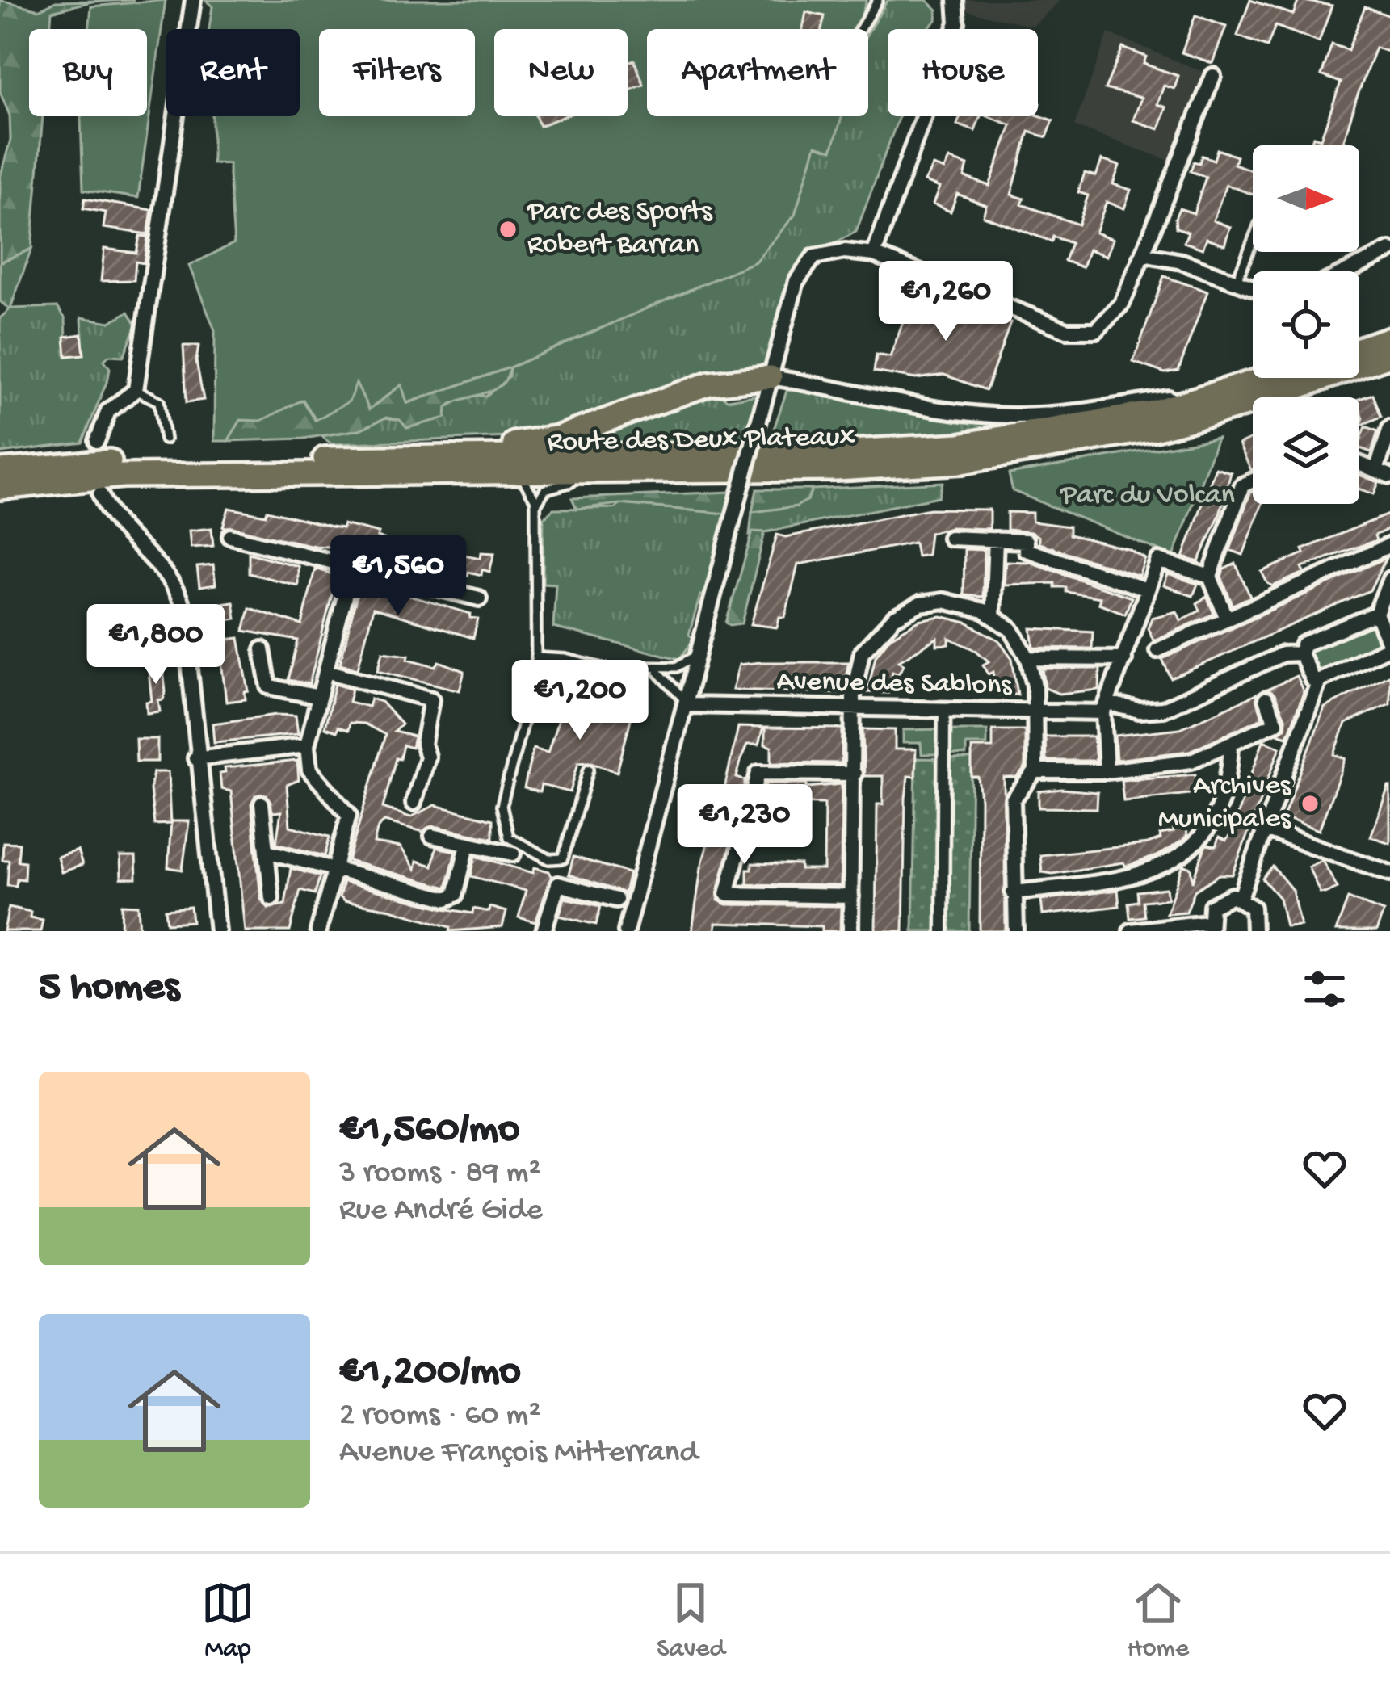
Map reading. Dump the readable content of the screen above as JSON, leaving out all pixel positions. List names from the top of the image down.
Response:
{
  "streets": {
    "main road": ["Route des Deux Plateaux"],
    "street": ["Avenue des Sablons"]
  },
  "parks": ["Parc du Volcan"],
  "places": ["Parc des Sports Robert Barran", "Archives Municipales"],
  "north": "right",
  "page": {
    "chip": [
      "Buy",
      "Rent",
      "Filters",
      "New",
      "Apartment",
      "House"
    ],
    "price": [
      "€1,260",
      "€1,560",
      "€1,800",
      "€1,200",
      "€1,230"
    ],
    "heading": "5 homes",
    "list": [
      {
        "name": "€1,560/mo",
        "note": "3 rooms · 89 m² · Rue André Gide"
      },
      {
        "name": "€1,200/mo",
        "note": "2 rooms · 60 m² · Avenue François Mitterrand"
      }
    ],
    "tabs": ["Map", "Saved", "Home"]
  }
}
